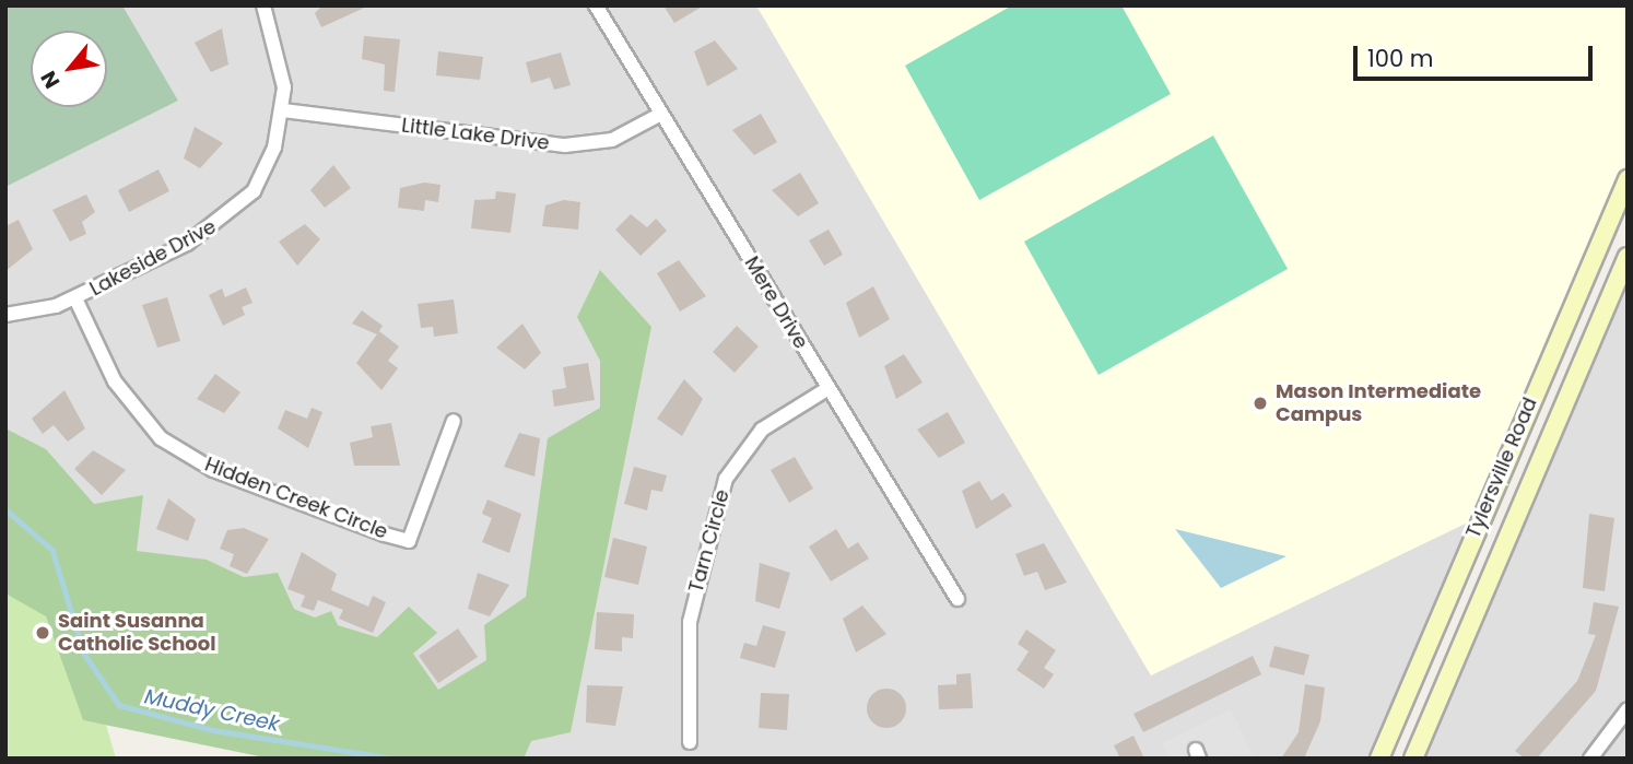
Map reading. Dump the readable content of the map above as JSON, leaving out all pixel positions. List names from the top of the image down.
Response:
{
  "streets": {
    "main road": ["Tylersville Road"],
    "street": [
      "Little Lake Drive",
      "Lakeside Drive",
      "Mere Drive",
      "Hidden Creek Circle",
      "Tarn Circle"
    ]
  },
  "crossings": [
    ["Little Lake Drive", "Lakeside Drive"],
    ["Little Lake Drive", "Mere Drive"],
    ["Lakeside Drive", "Hidden Creek Circle"],
    ["Mere Drive", "Tarn Circle"]
  ],
  "water": ["Muddy Creek"],
  "places": ["Mason Intermediate Campus", "Saint Susanna Catholic School"],
  "scale_bar": "100 m",
  "north": "bottom left"
}
